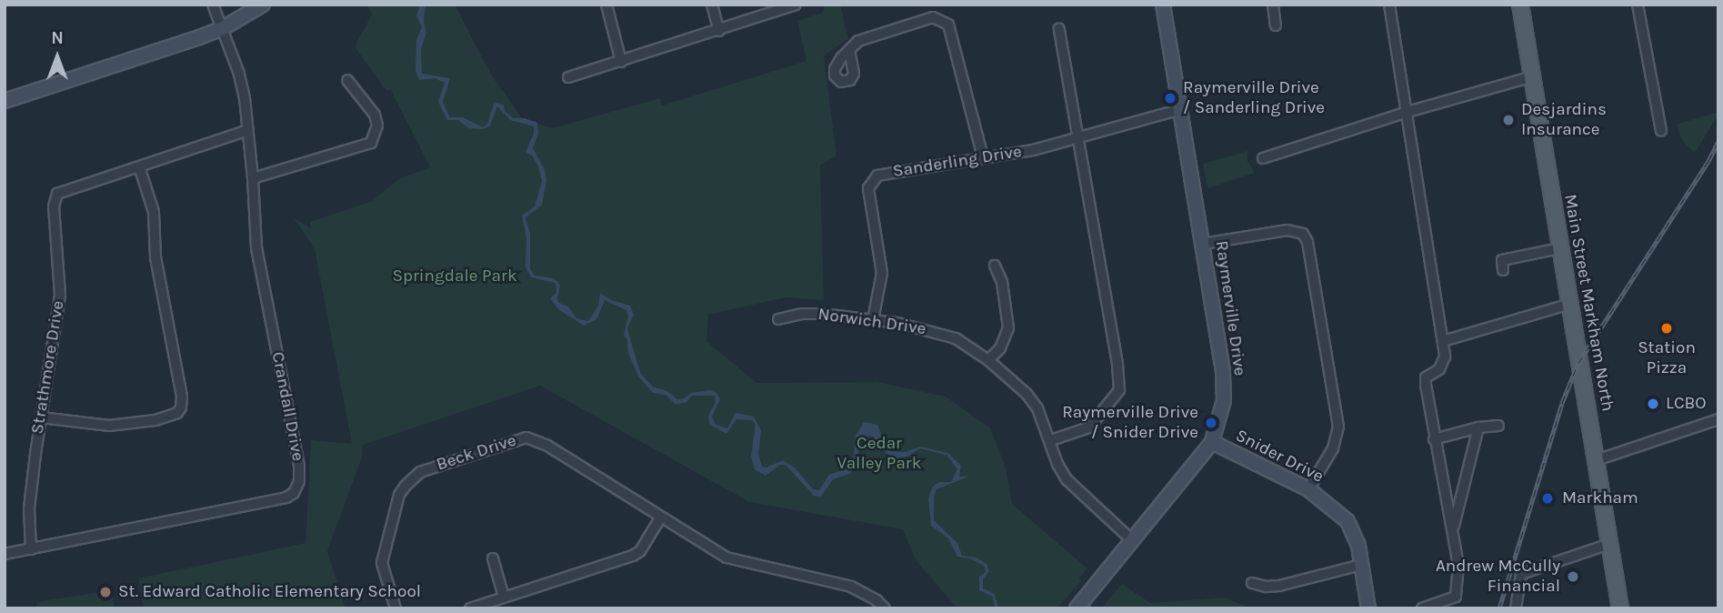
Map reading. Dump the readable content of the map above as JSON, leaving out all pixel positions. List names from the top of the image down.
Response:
{
  "streets": {
    "main road": ["Main Street Markham North"],
    "street": [
      "Sanderling Drive",
      "Raymerville Drive",
      "Norwich Drive",
      "Strathmore Drive",
      "Crandall Drive",
      "Beck Drive",
      "Snider Drive"
    ]
  },
  "crossings": [
    ["Sanderling Drive", "Raymerville Drive"],
    ["Sanderling Drive", "Norwich Drive"],
    ["Raymerville Drive", "Norwich Drive"],
    ["Raymerville Drive", "Snider Drive"],
    ["Strathmore Drive", "Crandall Drive"]
  ],
  "parks": ["Springdale Park", "Cedar Valley Park"],
  "places": [
    "Raymerville Drive / Sanderling Drive",
    "Desjardins Insurance",
    "Station Pizza",
    "LCBO",
    "Raymerville Drive / Snider Drive",
    "Markham",
    "Andrew McCully Financial",
    "St. Edward Catholic Elementary School"
  ],
  "north": "top"
}
